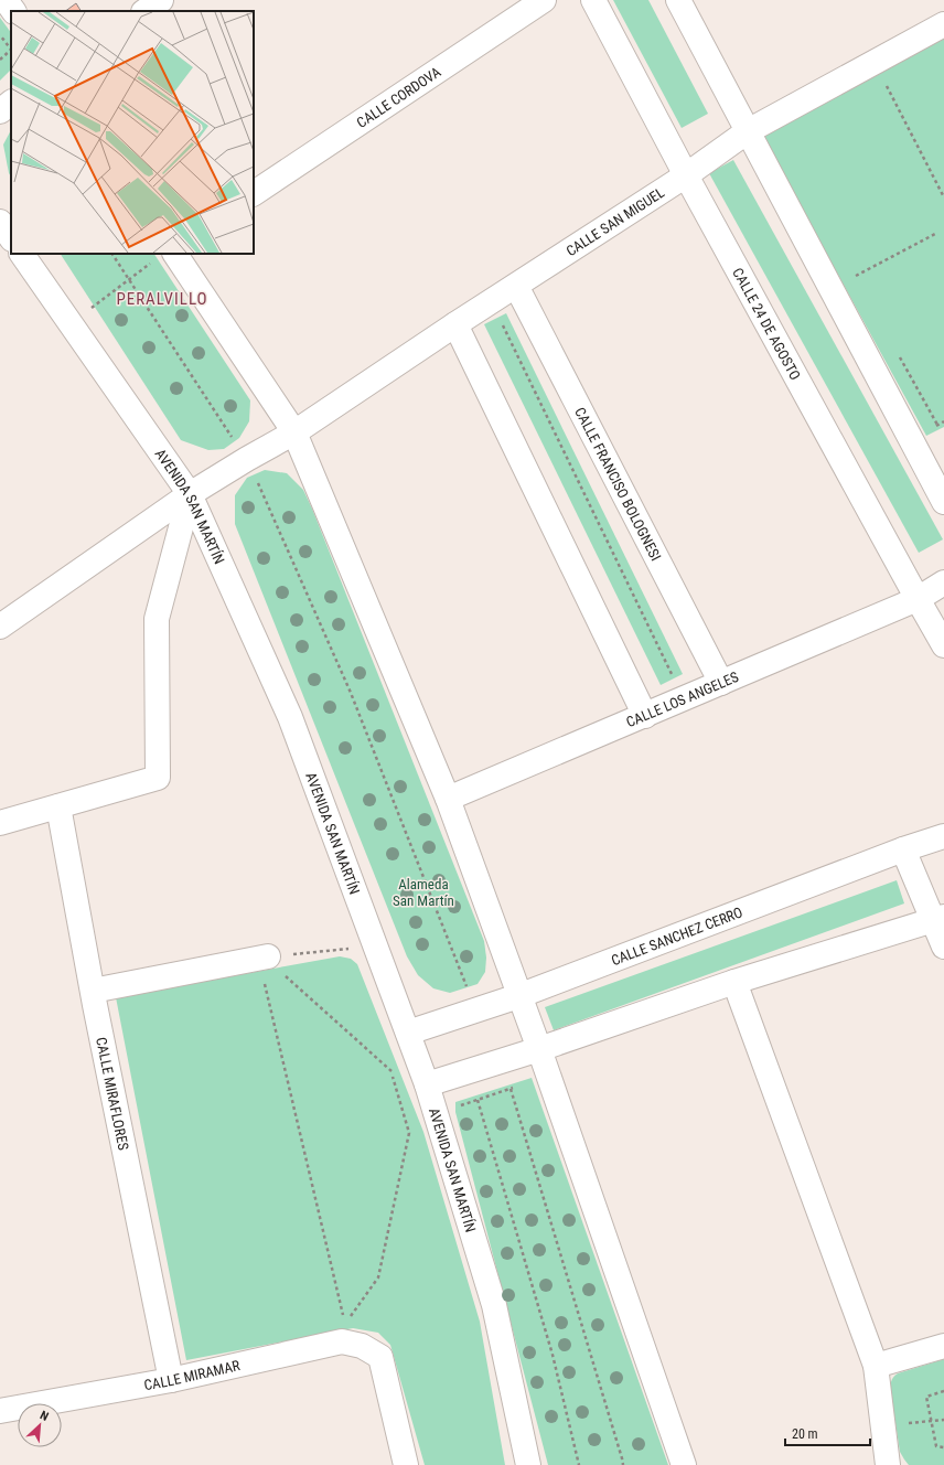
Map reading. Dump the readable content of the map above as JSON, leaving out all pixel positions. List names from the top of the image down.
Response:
{
  "streets": {
    "street": [
      "CALLE CORDOVA",
      "CALLE SAN MIGUEL",
      "CALLE 24 DE AGOSTO",
      "CALLE FRANCISO BOLOGNESI",
      "AVENIDA SAN MARTÍN",
      "CALLE LOS ANGELES",
      "CALLE SANCHEZ CERRO",
      "CALLE MIRAFLORES",
      "CALLE MIRAMAR"
    ]
  },
  "crossings": [
    ["CALLE SAN MIGUEL", "CALLE 24 DE AGOSTO"],
    ["CALLE SAN MIGUEL", "CALLE FRANCISO BOLOGNESI"],
    ["CALLE SAN MIGUEL", "AVENIDA SAN MARTÍN"],
    ["CALLE 24 DE AGOSTO", "CALLE LOS ANGELES"],
    ["CALLE FRANCISO BOLOGNESI", "CALLE LOS ANGELES"],
    ["AVENIDA SAN MARTÍN", "CALLE SANCHEZ CERRO"],
    ["CALLE MIRAFLORES", "CALLE MIRAMAR"]
  ],
  "districts": ["PERALVILLO"],
  "parks": ["Alameda San Martín"],
  "scale_bar": "20 m",
  "north": "top right"
}
